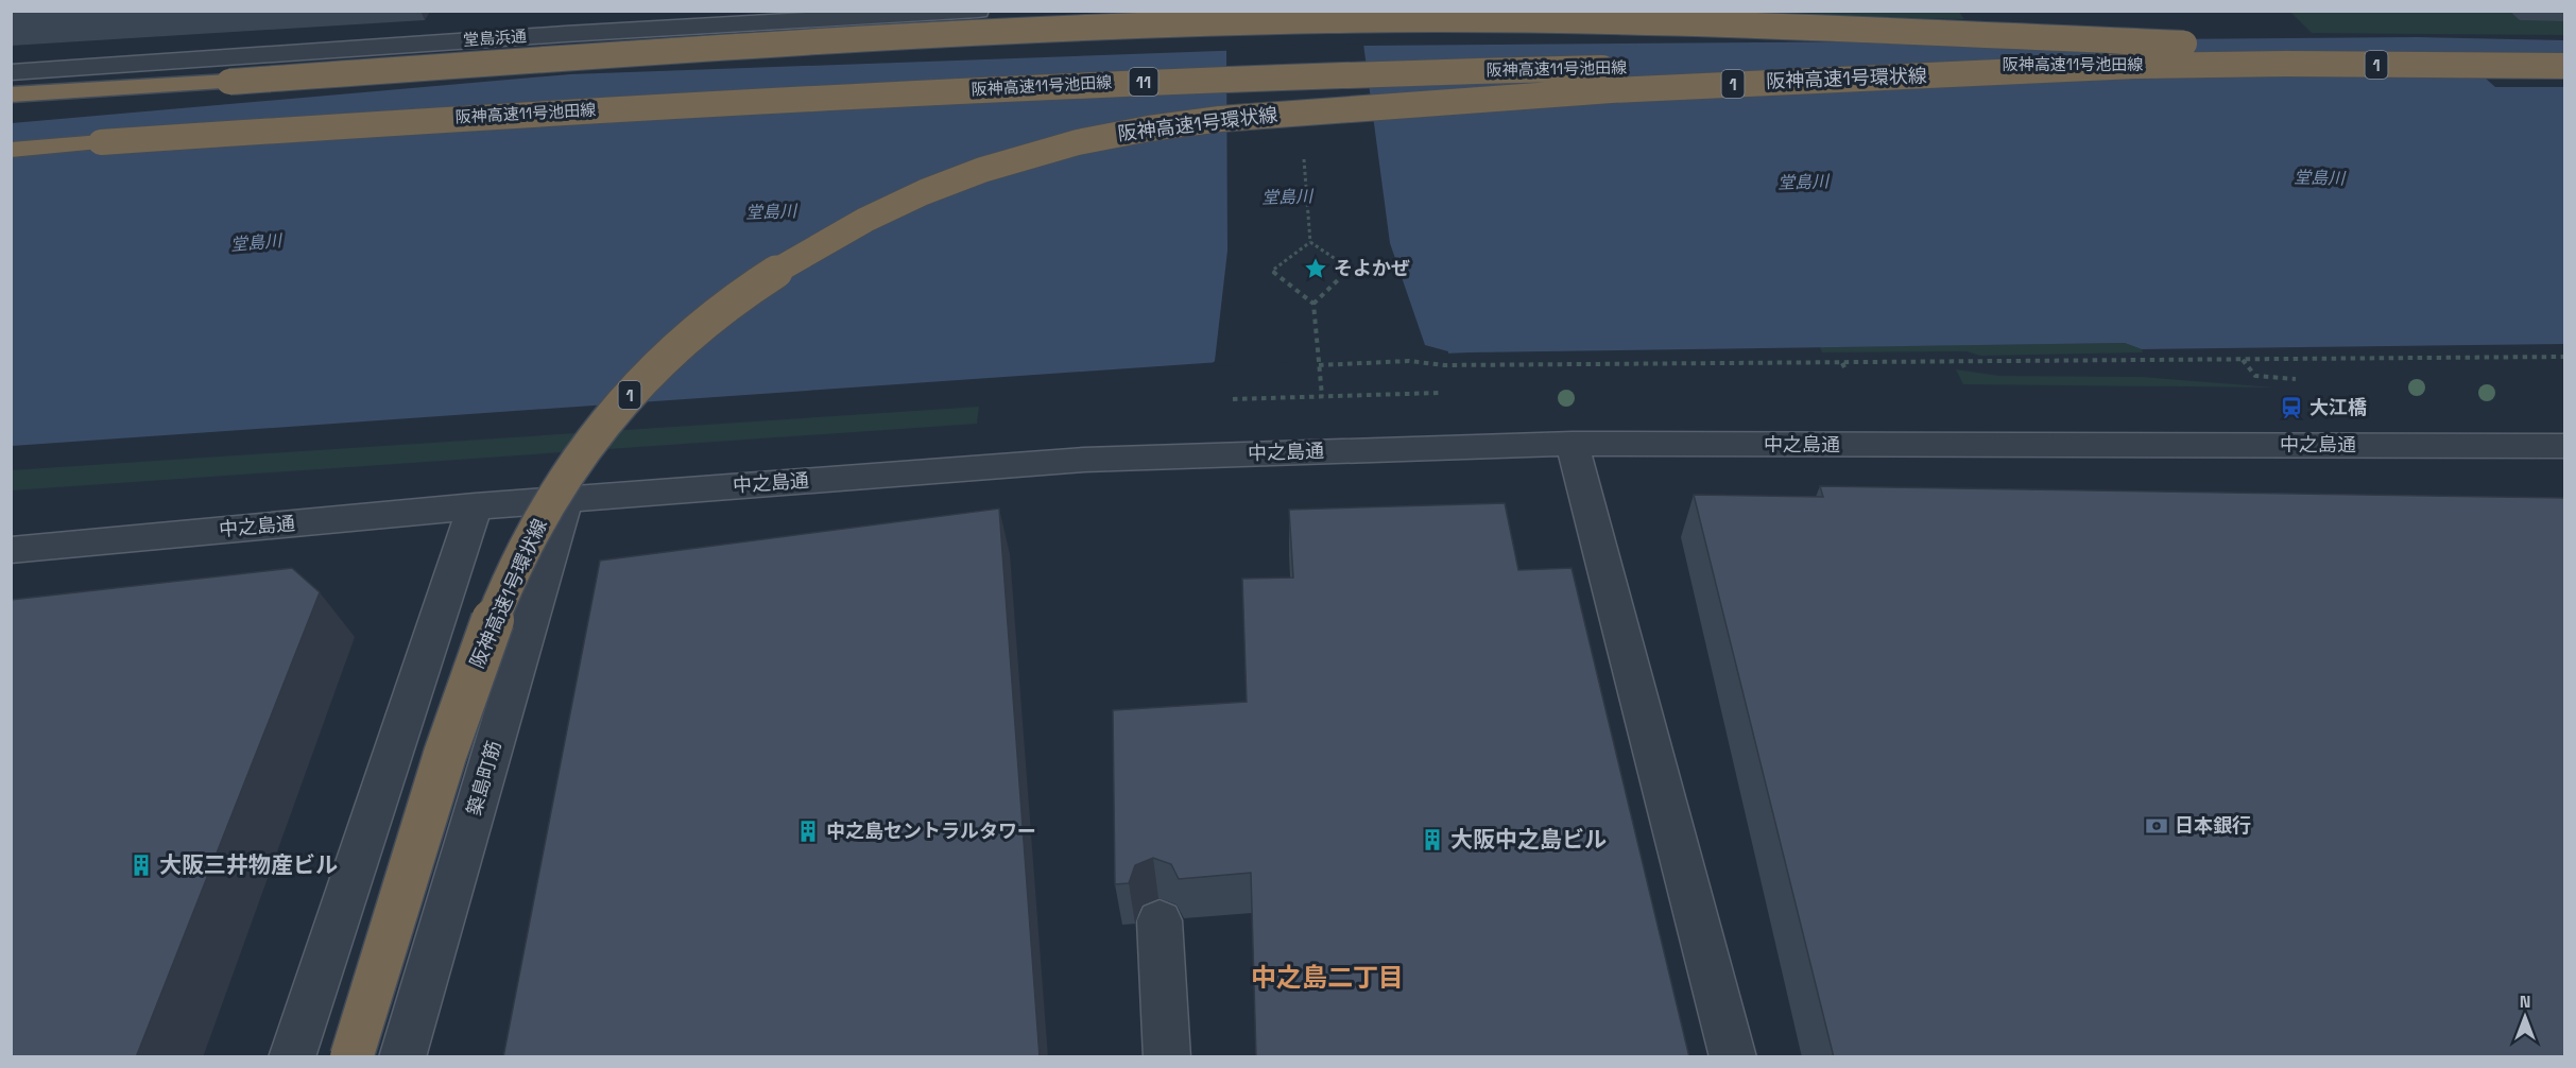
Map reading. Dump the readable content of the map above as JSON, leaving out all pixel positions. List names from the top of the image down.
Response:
{
  "streets": {
    "highway": [
      "阪神高速11号池田線",
      "1",
      "阪神高速1号環状線",
      "11"
    ],
    "street": ["堂島浜通", "中之島通", "築島町筋"]
  },
  "crossings": [
    ["阪神高速11号池田線", "阪神高速1号環状線"],
    ["中之島通", "築島町筋"]
  ],
  "districts": ["中之島二丁目"],
  "water": ["堂島川"],
  "places": {
    "place": ["そよかぜ"],
    "station": ["大江橋"],
    "bank": ["日本銀行"],
    "building": ["中之島セントラルタワー", "大阪中之島ビル", "大阪三井物産ビル"]
  },
  "north": "top"
}
